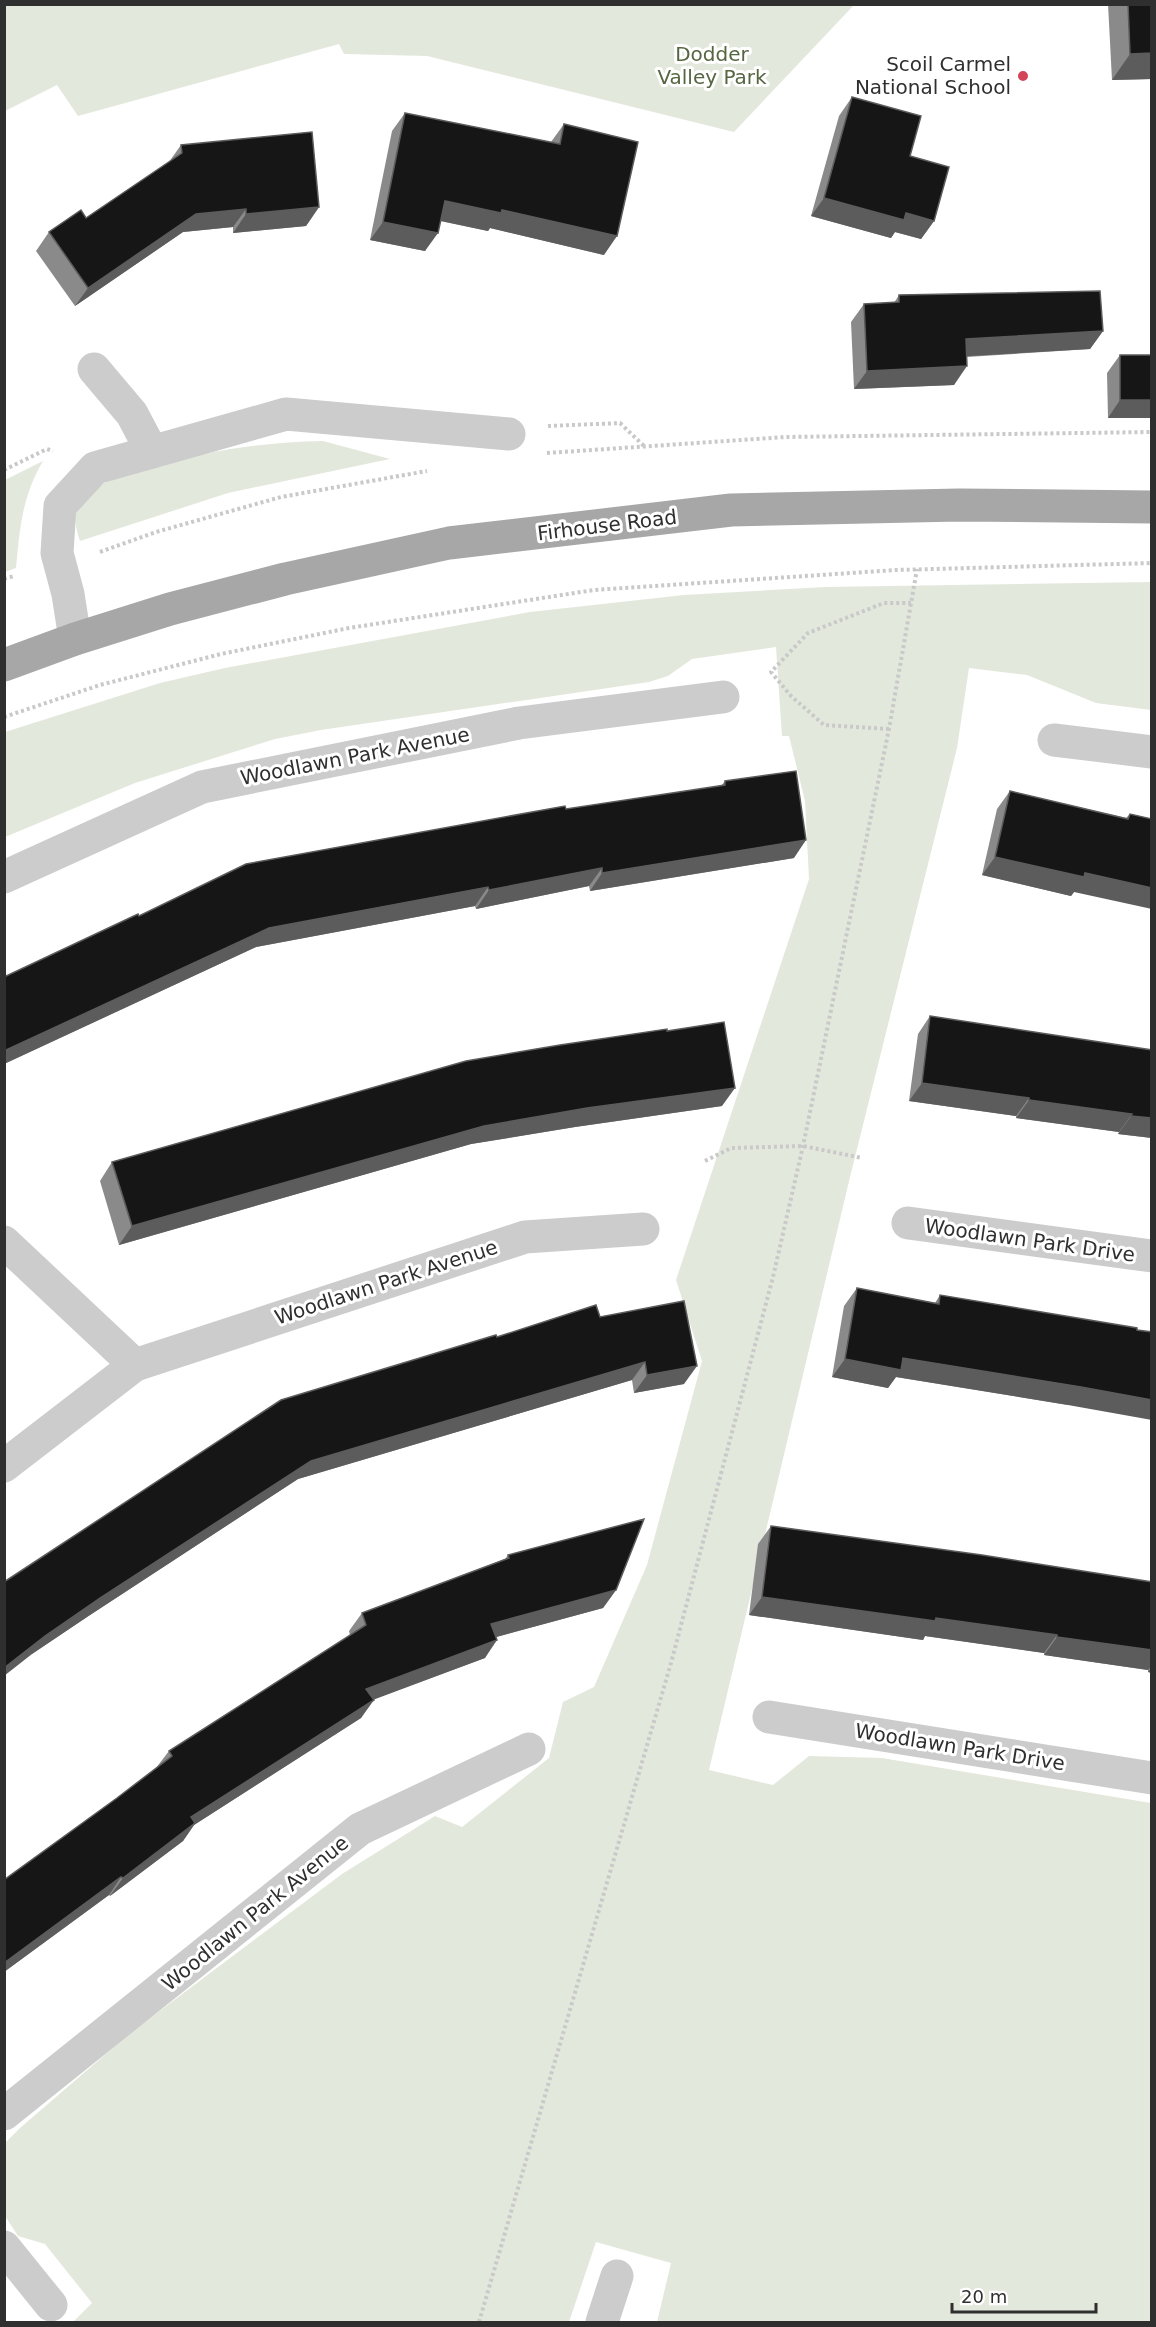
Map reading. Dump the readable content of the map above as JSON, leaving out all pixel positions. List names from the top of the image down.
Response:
{
  "streets": {
    "main road": ["Firhouse Road"],
    "street": ["Woodlawn Park Avenue", "Woodlawn Park Drive"]
  },
  "parks": ["Dodder Valley Park"],
  "places": ["Scoil Carmel National School"],
  "scale_bar": "20 m"
}
